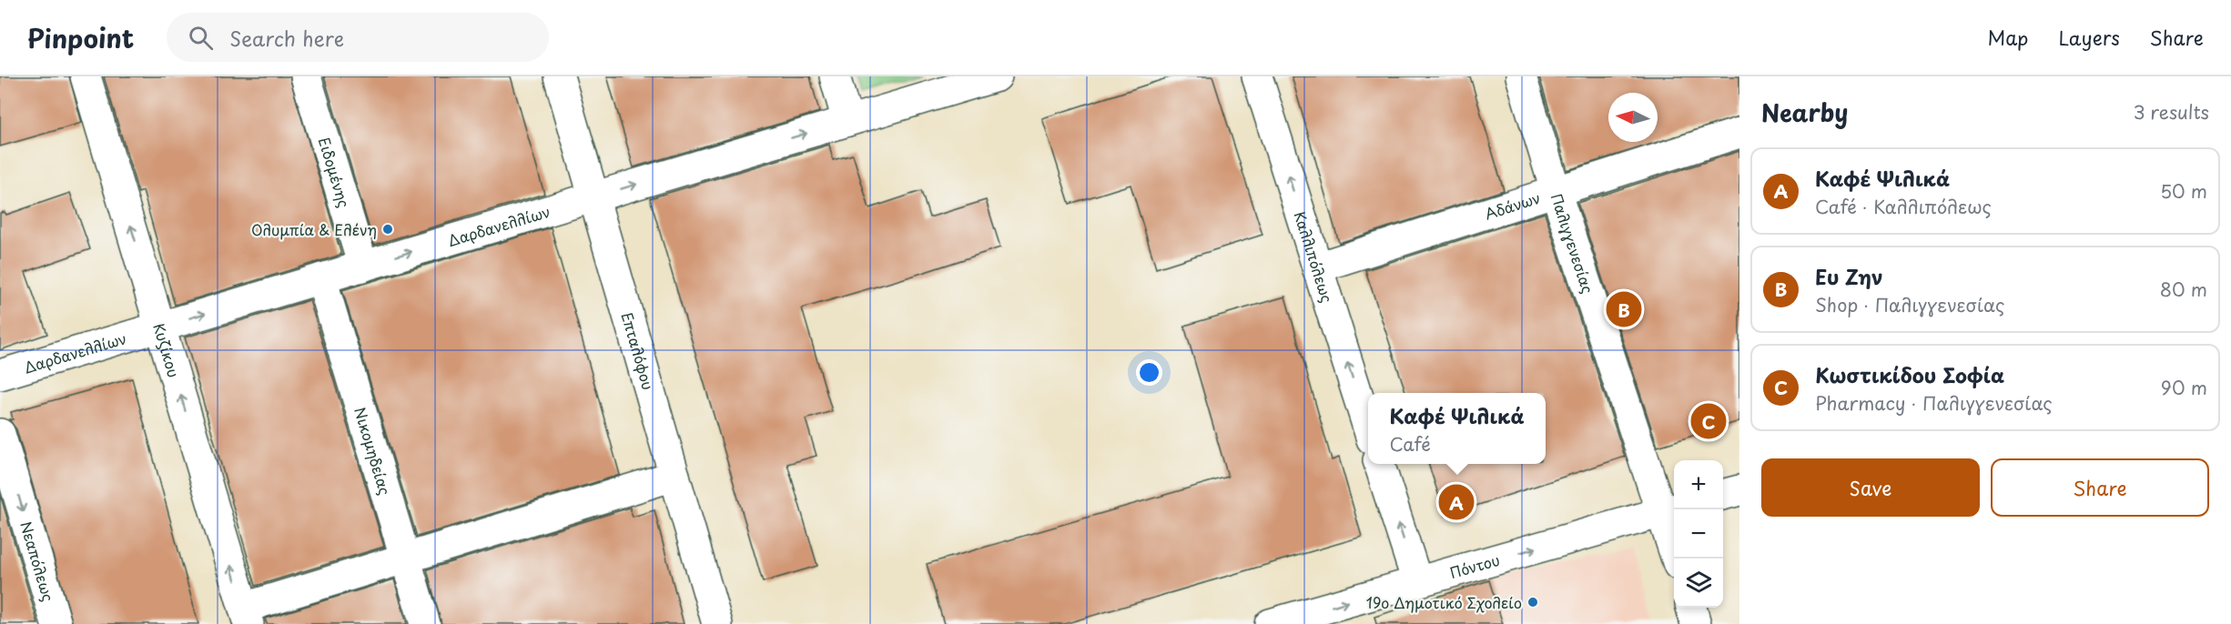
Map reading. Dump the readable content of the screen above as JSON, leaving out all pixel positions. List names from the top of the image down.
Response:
{
  "streets": {
    "street": [
      "Ειδομένης",
      "Αδάνων",
      "Δαρδανελλίων",
      "Παλιγγενεσίας",
      "Καλλιπόλεως",
      "Κυζίκου",
      "Επταλόφου",
      "Νικομηδείας",
      "Νεαπόλεως",
      "Πόντου"
    ]
  },
  "crossings": [
    ["Ειδομένης", "Δαρδανελλίων"],
    ["Αδάνων", "Παλιγγενεσίας"],
    ["Αδάνων", "Καλλιπόλεως"],
    ["Δαρδανελλίων", "Κυζίκου"],
    ["Δαρδανελλίων", "Επταλόφου"],
    ["Δαρδανελλίων", "Νικομηδείας"],
    ["Παλιγγενεσίας", "Πόντου"]
  ],
  "one_way": [
    "Δαρδανελλίων",
    "Καλλιπόλεως",
    "Κυζίκου",
    "Νεαπόλεως",
    "Πόντου"
  ],
  "places": ["Ολυμπία & Ελένη", "19ο Δημοτικό Σχολείο"],
  "north": "left",
  "page": {
    "header": "Pinpoint",
    "search": "Search here",
    "nav": ["Map", "Layers", "Share"],
    "heading": ["Nearby", "3 results"],
    "list": [
      {
        "mark": "A",
        "name": "Καφέ Ψιλικά",
        "note": "Café · Καλλιπόλεως",
        "value": "50 m"
      },
      {
        "mark": "B",
        "name": "Ευ Ζην",
        "note": "Shop · Παλιγγενεσίας",
        "value": "80 m"
      },
      {
        "mark": "C",
        "name": "Κωστικίδου Σοφία",
        "note": "Pharmacy · Παλιγγενεσίας",
        "value": "90 m"
      }
    ],
    "pins": ["B", "C", "A"],
    "popup": ["Καφέ Ψιλικά", "Café"],
    "buttons": ["Save", "Share"],
    "map_buttons": ["+", "−"]
  }
}
